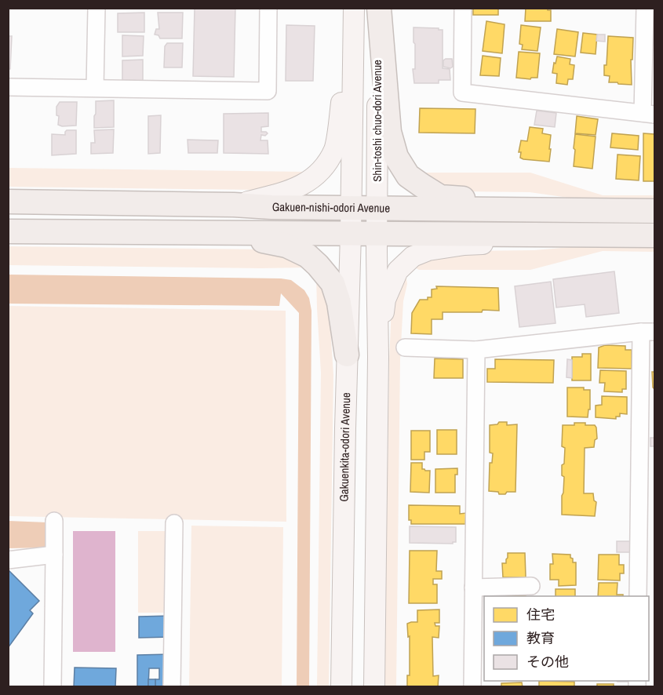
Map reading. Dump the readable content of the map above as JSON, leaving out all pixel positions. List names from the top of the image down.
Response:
{
  "streets": {
    "highway": ["Gakuen-nishi-odori Avenue"],
    "main road": ["Shin-toshi chuo-dori Avenue", "Gakuenkita-odori Avenue"]
  },
  "crossings": [
    ["Shin-toshi chuo-dori Avenue", "Gakuen-nishi-odori Avenue"],
    ["Shin-toshi chuo-dori Avenue", "Gakuenkita-odori Avenue"],
    ["Gakuen-nishi-odori Avenue", "Gakuenkita-odori Avenue"]
  ],
  "legend": ["住宅", "教育", "その他"]
}
